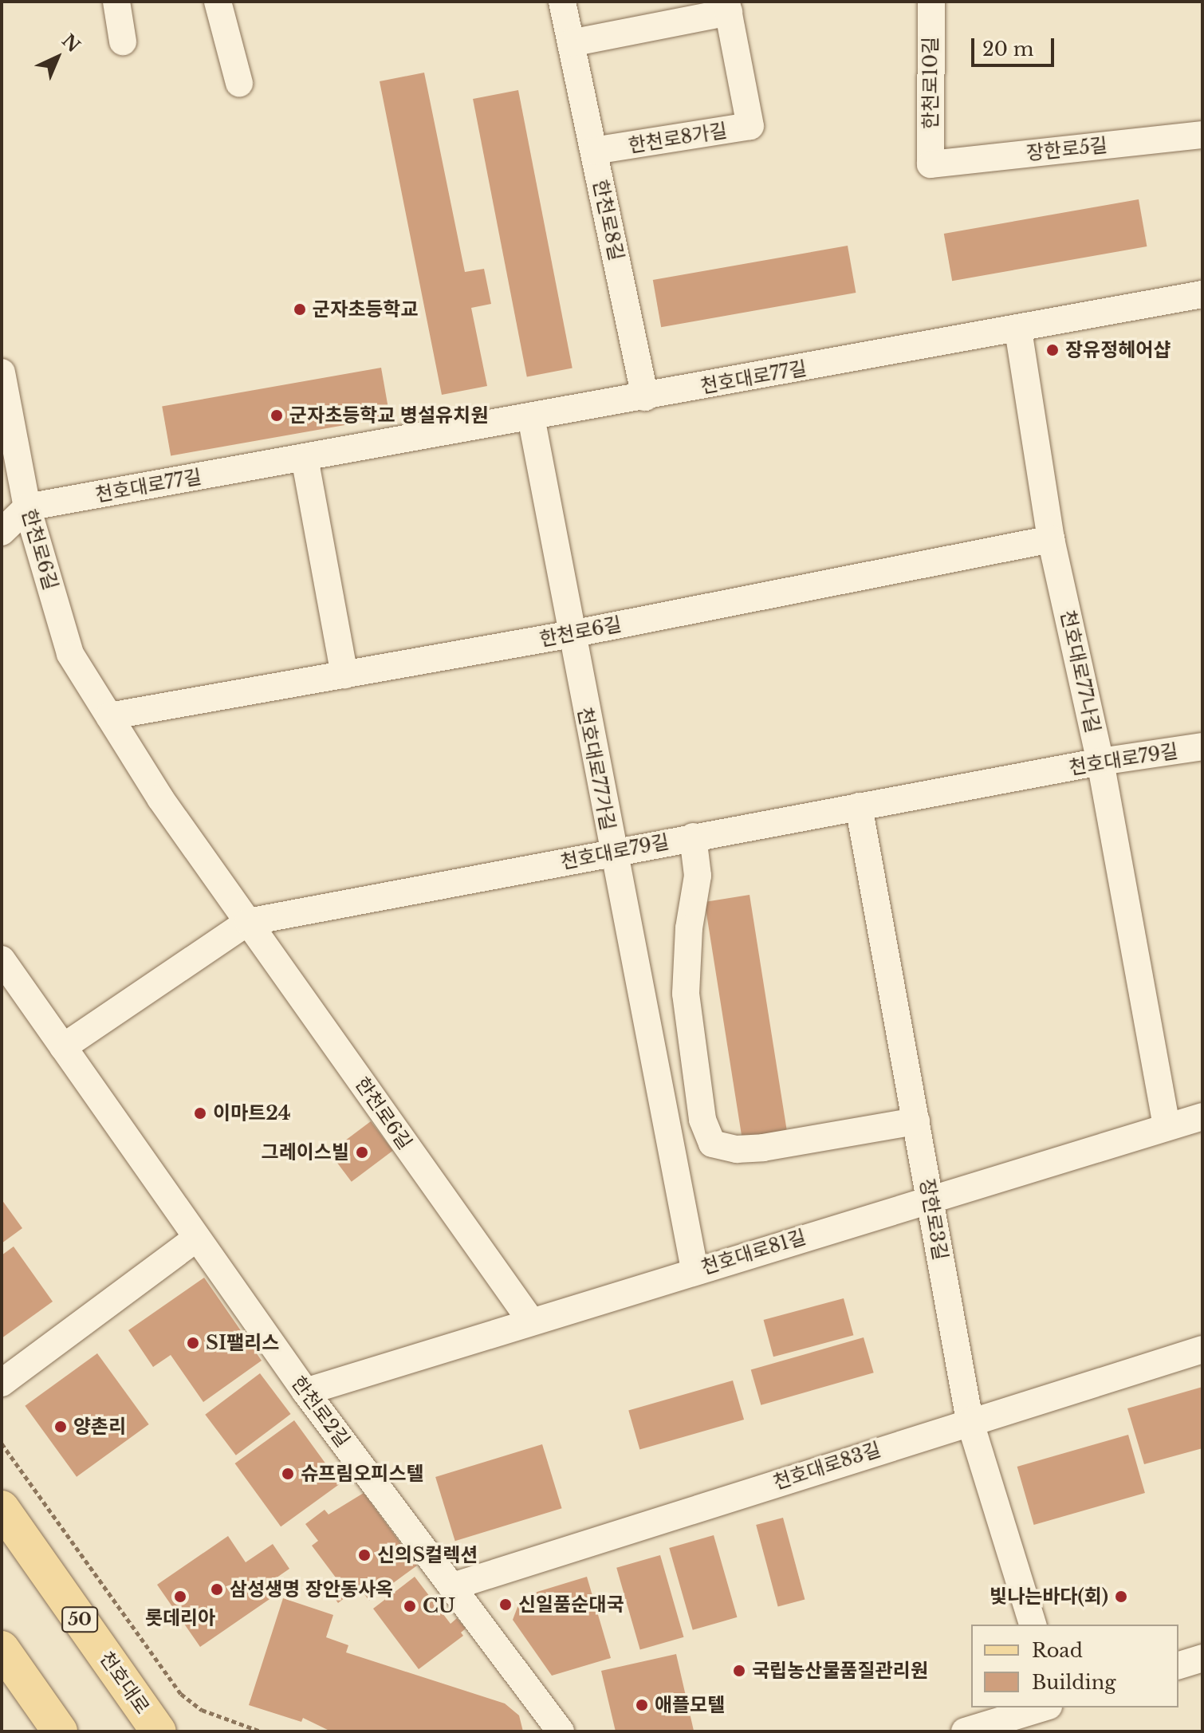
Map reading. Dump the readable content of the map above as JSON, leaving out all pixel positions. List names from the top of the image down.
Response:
{
  "streets": {
    "main road": ["50", "천호대로"],
    "street": [
      "한천로10길",
      "한천로8가길",
      "장한로5길",
      "한천로8길",
      "천호대로77길",
      "한천로6길",
      "천호대로77나길",
      "천호대로79길",
      "천호대로77가길",
      "장한로3길",
      "천호대로81길",
      "한천로2길",
      "천호대로83길"
    ]
  },
  "crossings": [
    ["한천로10길", "장한로5길"],
    ["한천로8가길", "한천로8길"],
    ["한천로8길", "천호대로77길"],
    ["천호대로77길", "한천로6길"],
    ["천호대로77길", "천호대로77나길"],
    ["천호대로77길", "천호대로77가길"],
    ["한천로6길", "천호대로77나길"],
    ["한천로6길", "천호대로79길"],
    ["한천로6길", "천호대로77가길"],
    ["한천로6길", "천호대로81길"],
    ["천호대로77나길", "천호대로79길"],
    ["천호대로77나길", "천호대로81길"],
    ["천호대로79길", "천호대로77가길"],
    ["천호대로79길", "장한로3길"],
    ["천호대로79길", "한천로2길"],
    ["천호대로77가길", "천호대로81길"],
    ["장한로3길", "천호대로81길"],
    ["장한로3길", "천호대로83길"],
    ["천호대로81길", "한천로2길"],
    ["한천로2길", "천호대로83길"]
  ],
  "places": [
    "군자초등학교",
    "장유정헤어샵",
    "군자초등학교 병설유치원",
    "이마트24",
    "그레이스빌",
    "SI팰리스",
    "양촌리",
    "슈프림오피스텔",
    "신의S컬렉션",
    "삼성생명 장안동사옥",
    "롯데리아",
    "빛나는바다(회)",
    "신일품순대국",
    "CU",
    "국립농산물품질관리원",
    "애플모텔"
  ],
  "legend": ["Road", "Building"],
  "scale_bar": "20 m",
  "north": "top right"
}
